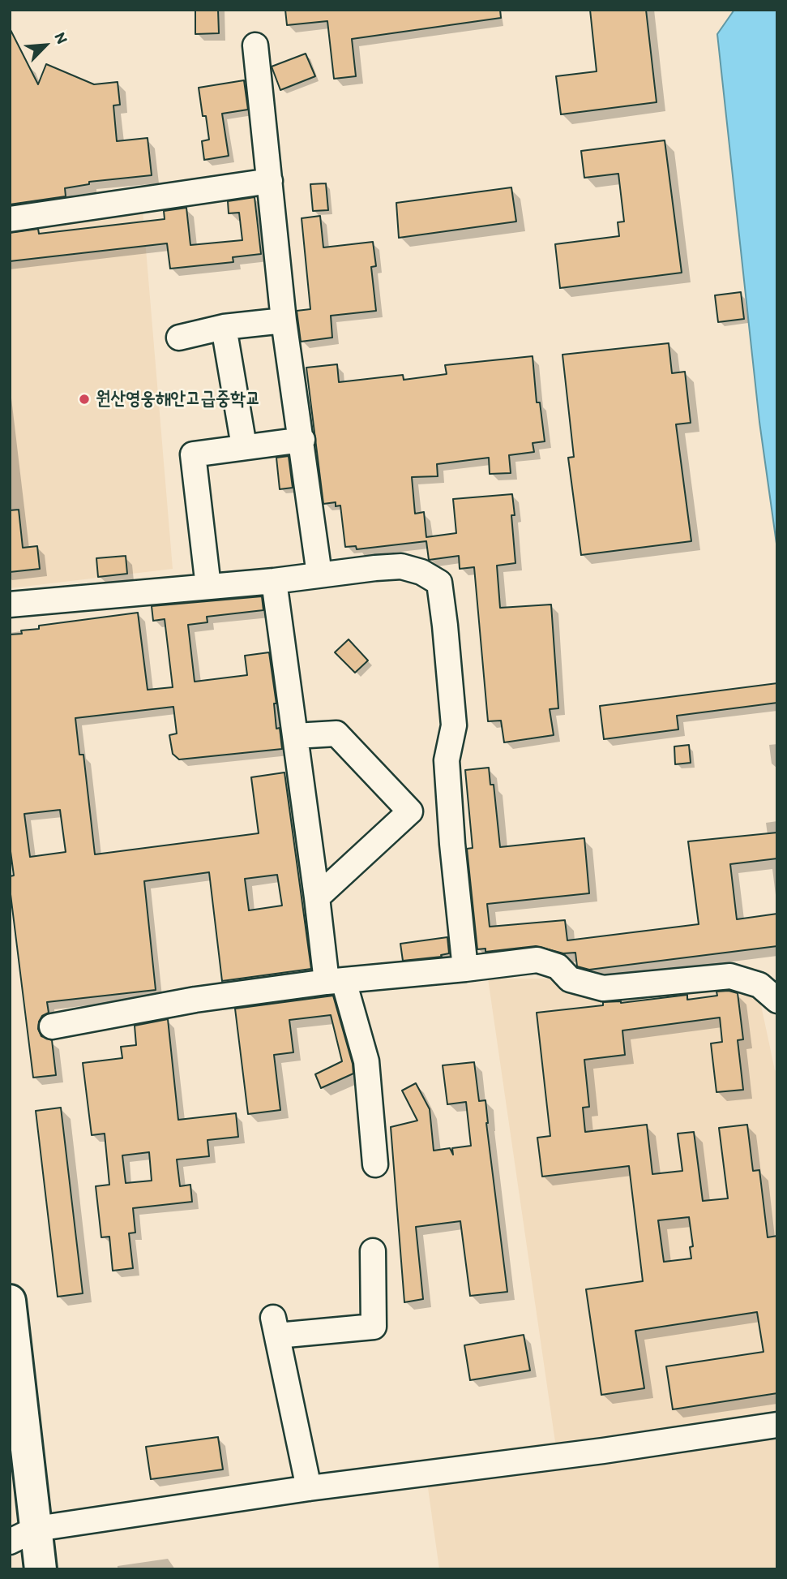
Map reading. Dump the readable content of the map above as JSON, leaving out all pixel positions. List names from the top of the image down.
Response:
{
  "places": ["원산영웅해안고급중학교"],
  "north": "top right"
}
